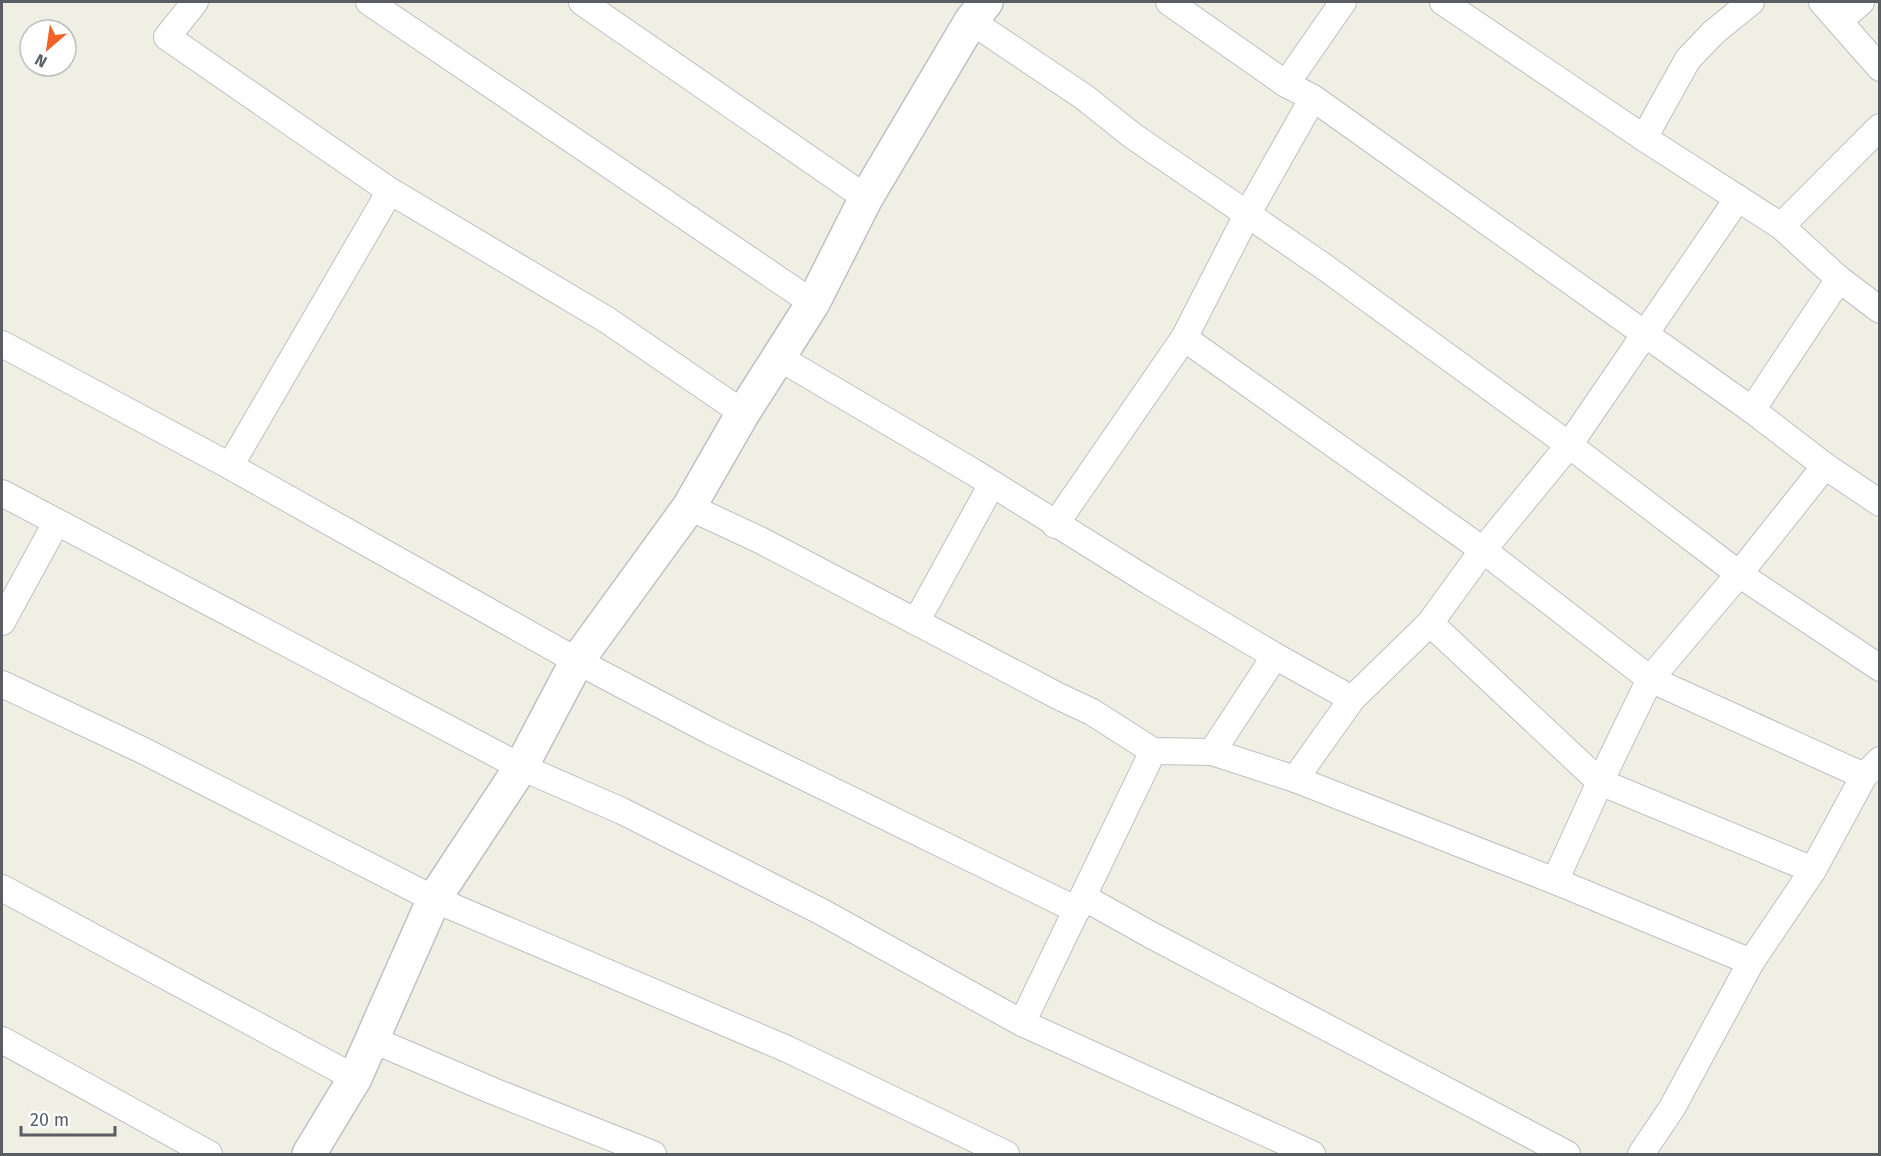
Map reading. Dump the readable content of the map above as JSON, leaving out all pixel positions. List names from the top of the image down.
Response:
{
  "scale_bar": "20 m",
  "north": "bottom left"
}
